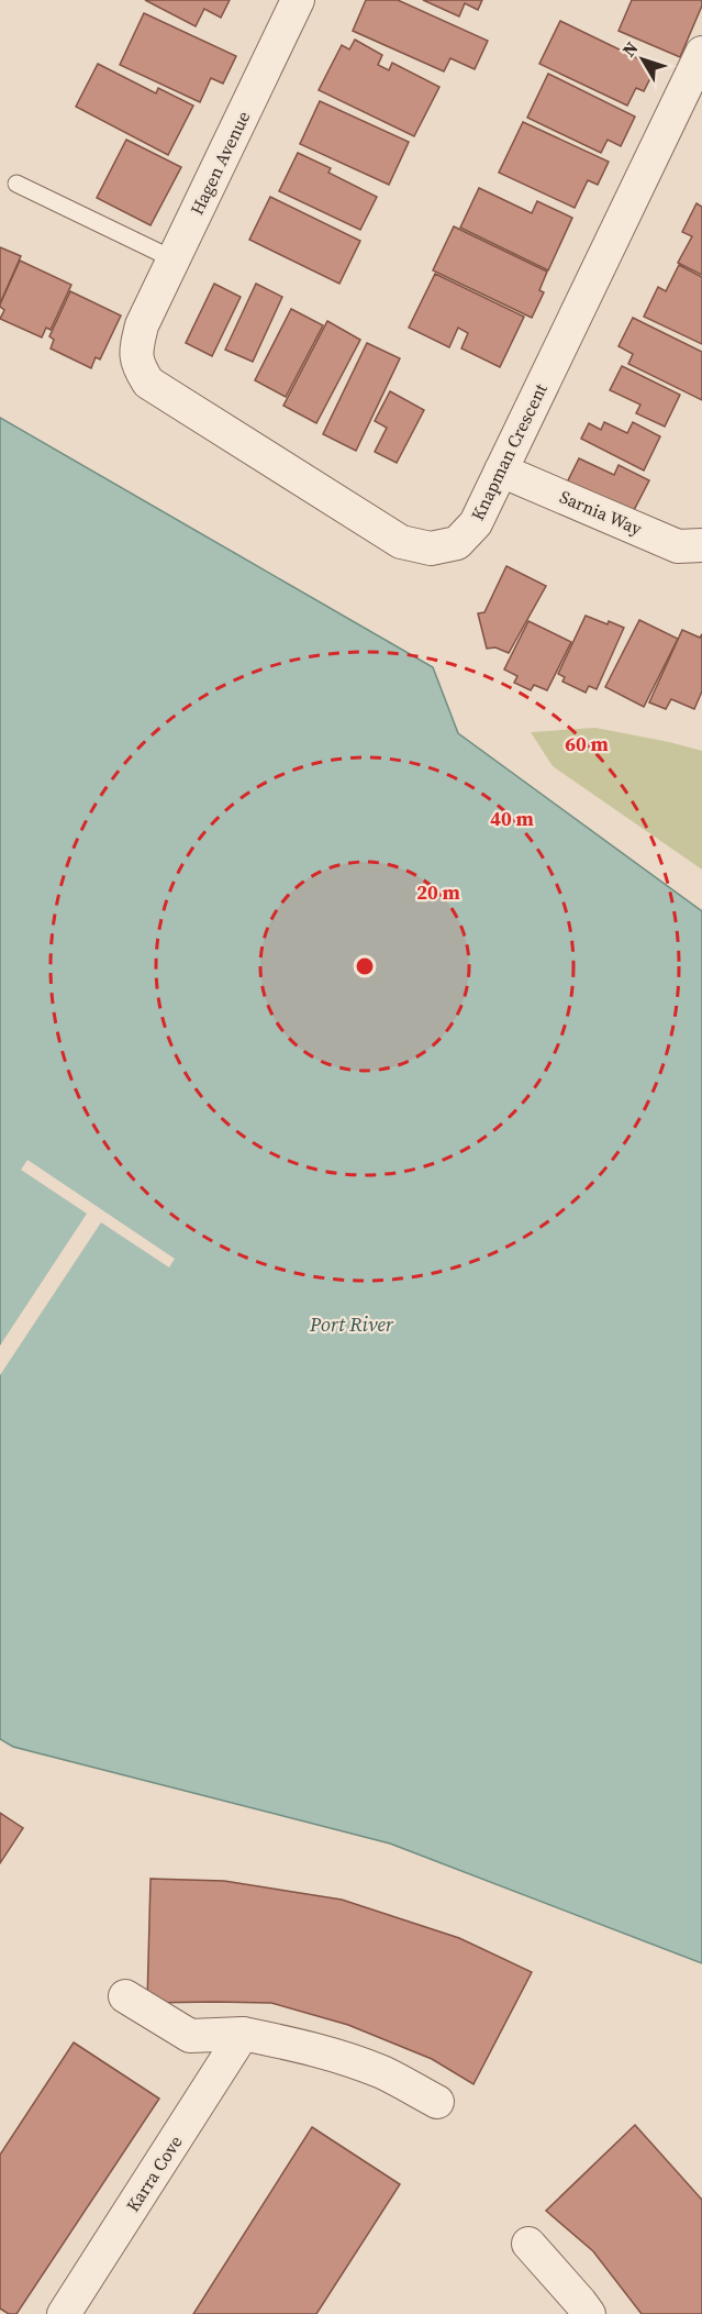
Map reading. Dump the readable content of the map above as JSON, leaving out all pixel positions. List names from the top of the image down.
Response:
{
  "streets": {
    "street": [
      "Hagen Avenue",
      "Knapman Crescent",
      "Sarnia Way",
      "Karra Cove"
    ]
  },
  "crossings": [
    ["Hagen Avenue", "Knapman Crescent"],
    ["Knapman Crescent", "Sarnia Way"]
  ],
  "water": ["Port River"],
  "north": "top left",
  "rings": ["60 m", "40 m", "20 m"]
}
